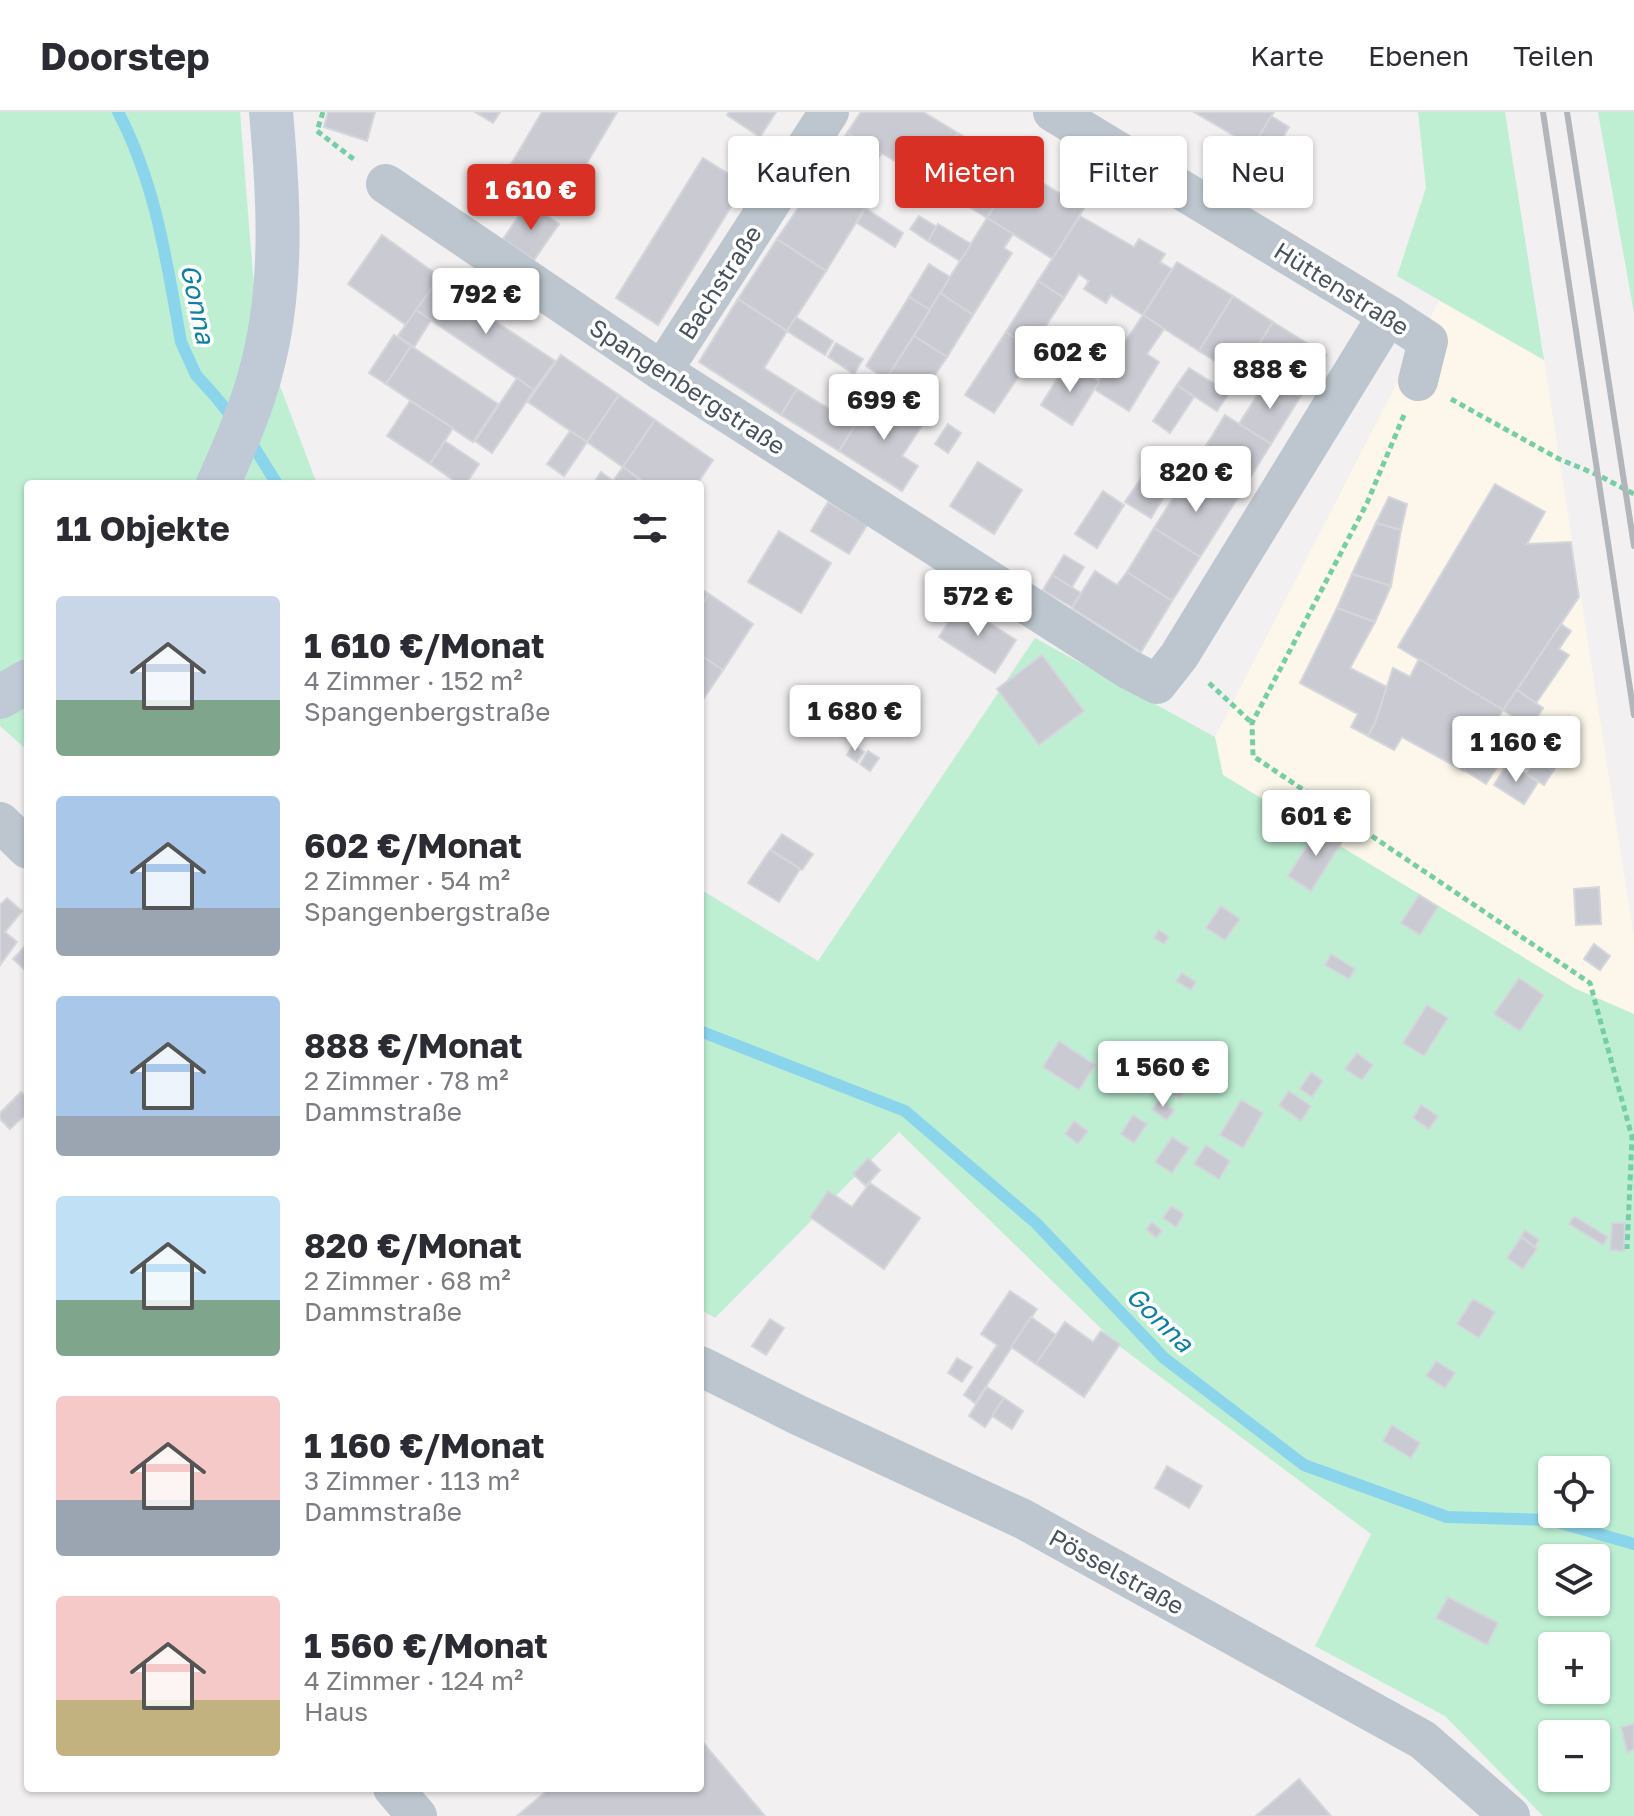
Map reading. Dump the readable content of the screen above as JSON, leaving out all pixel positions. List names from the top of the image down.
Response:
{
  "streets": {
    "street": [
      "Bachstraße",
      "Hüttenstraße",
      "Spangenbergstraße",
      "Pösselstraße"
    ]
  },
  "crossings": [
    ["Bachstraße", "Spangenbergstraße"]
  ],
  "water": ["Gonna"],
  "page": {
    "header": "Doorstep",
    "nav": ["Karte", "Ebenen", "Teilen"],
    "chip": [
      "Kaufen",
      "Mieten",
      "Filter",
      "Neu"
    ],
    "price": [
      "1 610 €",
      "792 €",
      "602 €",
      "888 €",
      "699 €",
      "820 €",
      "572 €",
      "1 680 €",
      "1 160 €",
      "601 €",
      "1 560 €"
    ],
    "heading": "11 Objekte",
    "list": [
      {
        "name": "1 610 €/Monat",
        "note": "4 Zimmer · 152 m² · Spangenbergstraße"
      },
      {
        "name": "602 €/Monat",
        "note": "2 Zimmer · 54 m² · Spangenbergstraße"
      },
      {
        "name": "888 €/Monat",
        "note": "2 Zimmer · 78 m² · Dammstraße"
      },
      {
        "name": "820 €/Monat",
        "note": "2 Zimmer · 68 m² · Dammstraße"
      },
      {
        "name": "1 160 €/Monat",
        "note": "3 Zimmer · 113 m² · Dammstraße"
      },
      {
        "name": "1 560 €/Monat",
        "note": "4 Zimmer · 124 m² · Haus"
      }
    ],
    "map_buttons": ["+", "−"]
  }
}
